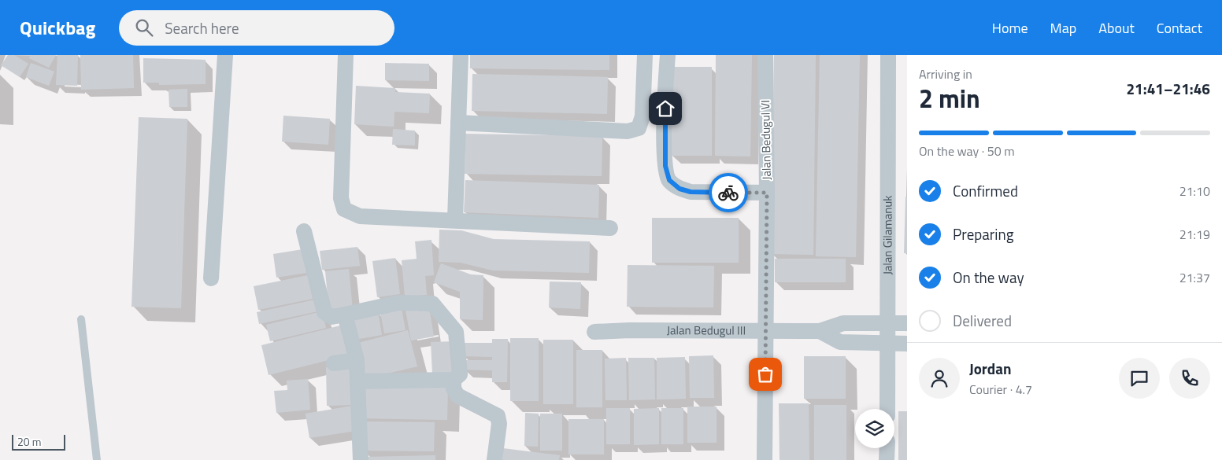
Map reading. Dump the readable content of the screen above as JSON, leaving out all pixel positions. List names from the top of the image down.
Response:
{
  "streets": {
    "street": ["Jalan Bedugul VI", "Jalan Gilamanuk", "Jalan Bedugul III"]
  },
  "crossings": [
    ["Jalan Bedugul VI", "Jalan Bedugul III"],
    ["Jalan Gilamanuk", "Jalan Bedugul III"]
  ],
  "scale_bar": "20 m",
  "page": {
    "header": "Quickbag",
    "search": "Search here",
    "nav": [
      "Home",
      "Map",
      "About",
      "Contact"
    ],
    "heading": ["2 min", "Arriving in", "21:41–21:46"],
    "panel": ["Jordan", "Courier · 4.7"],
    "bar": "On the way · 50 m",
    "list": [
      ["Confirmed", "21:10"],
      ["Preparing", "21:19"],
      ["On the way", "21:37"],
      "Delivered"
    ],
    "scale": "20 m"
  }
}
